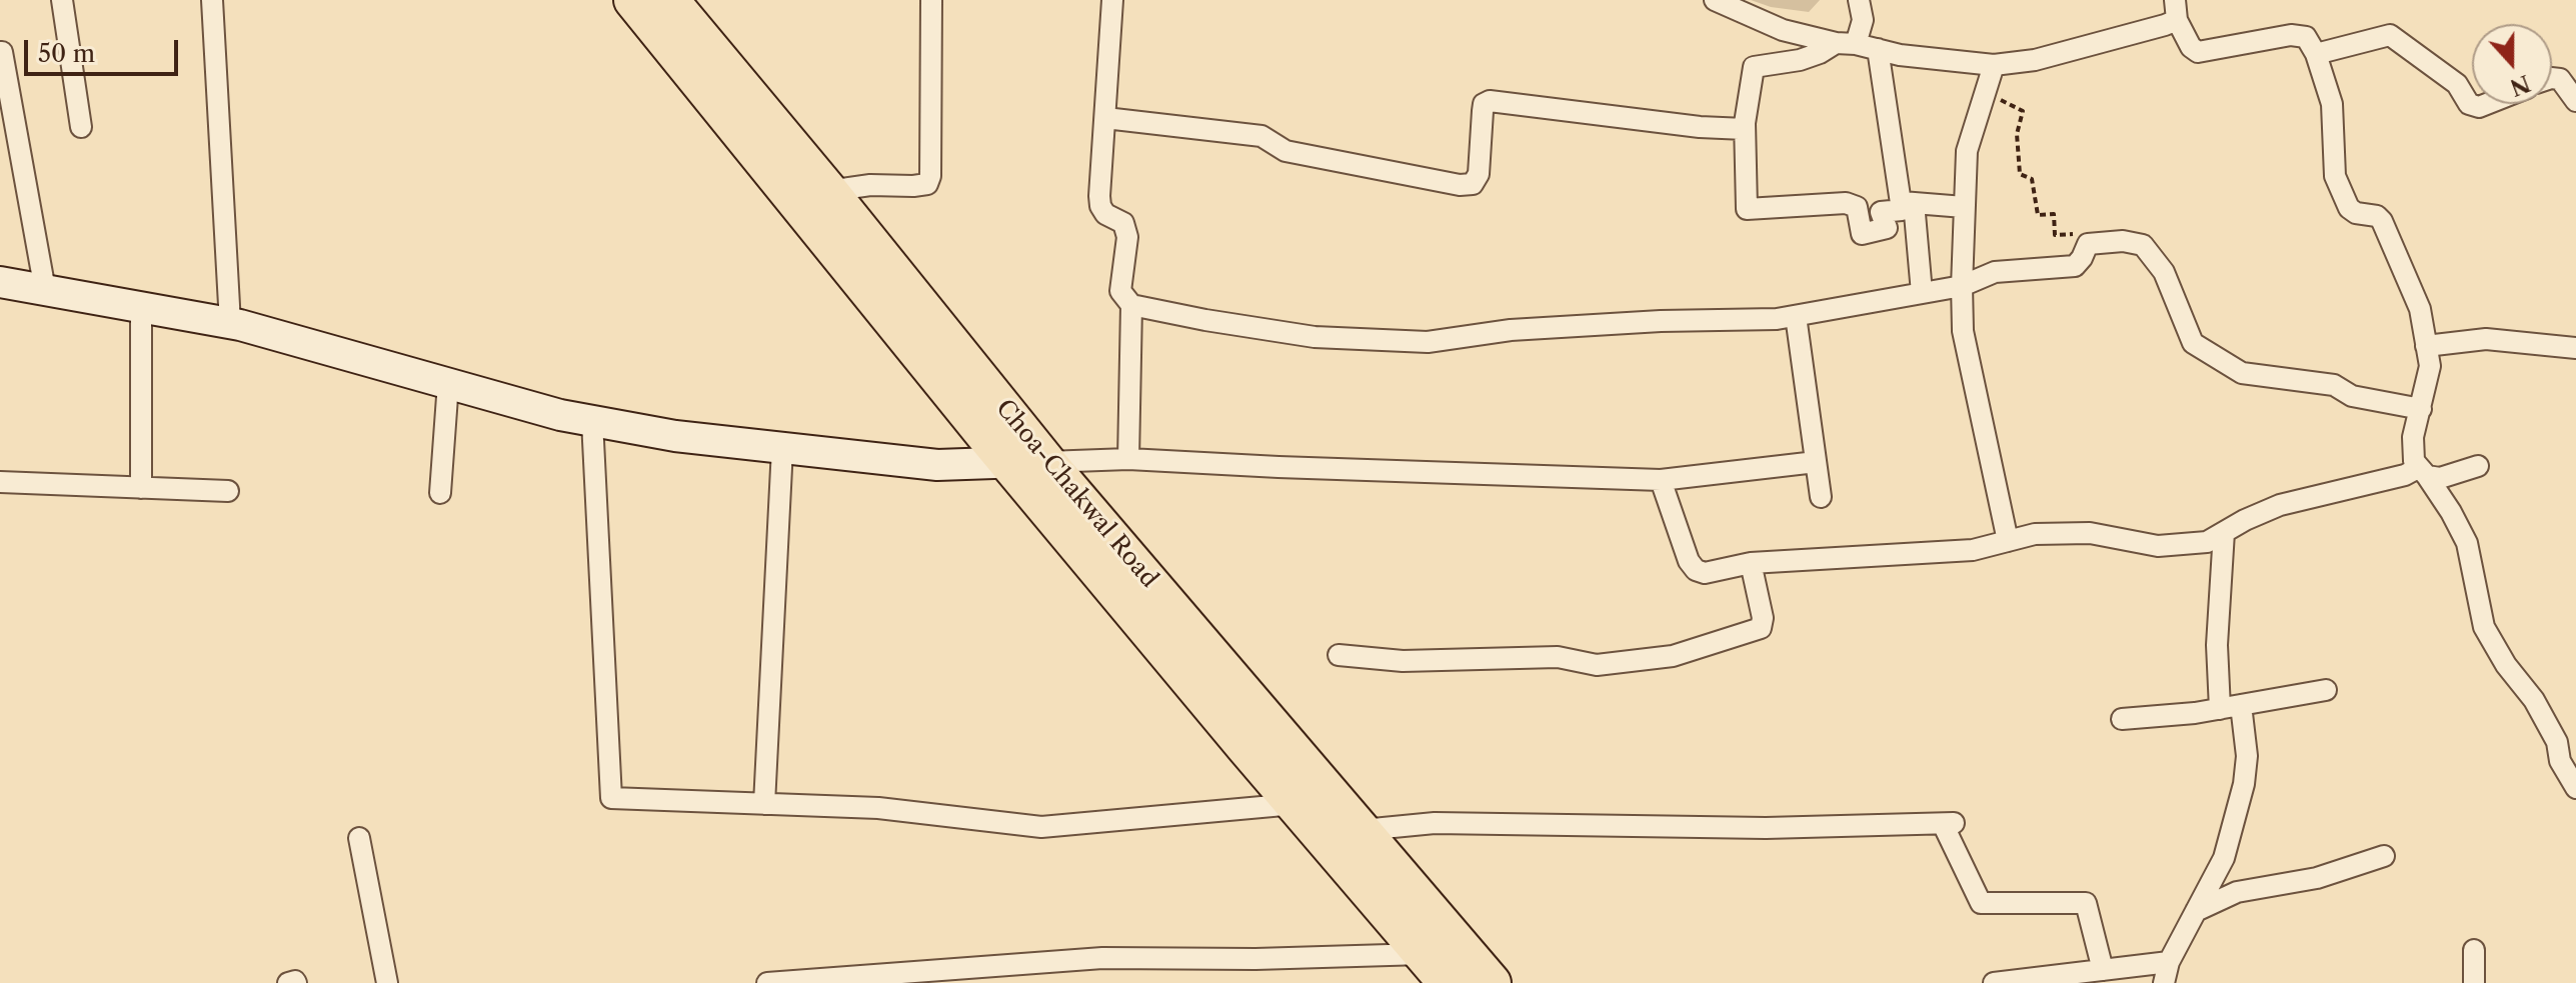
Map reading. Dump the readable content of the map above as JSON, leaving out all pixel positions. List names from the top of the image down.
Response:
{
  "streets": {
    "highway": ["Choa-Chakwal Road"]
  },
  "scale_bar": "50 m",
  "north": "bottom"
}
